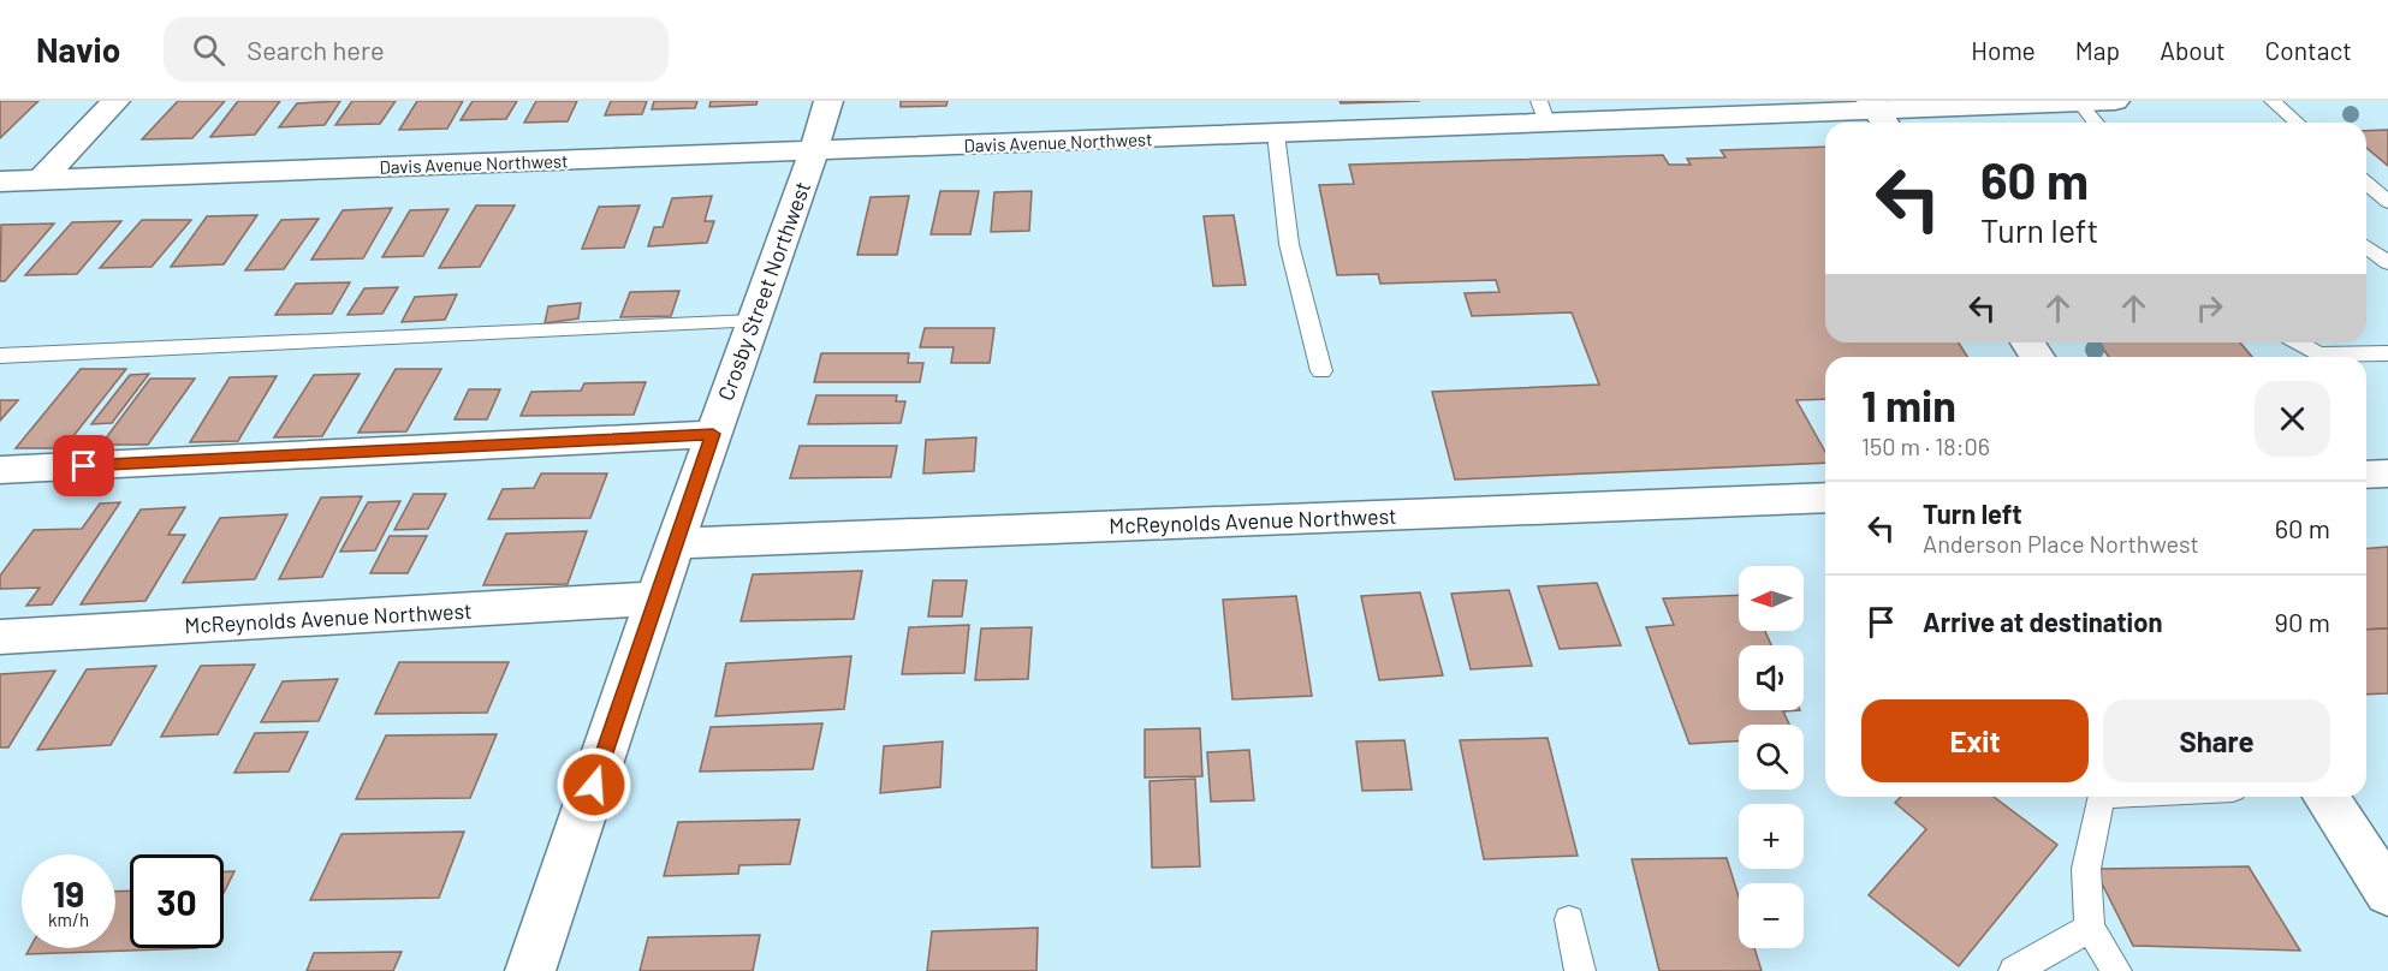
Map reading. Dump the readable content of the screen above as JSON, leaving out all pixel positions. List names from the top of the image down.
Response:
{
  "streets": {
    "street": ["Davis Avenue Northwest", "Crosby Street Northwest", "McReynolds Avenue Northwest"]
  },
  "crossings": [
    ["Davis Avenue Northwest", "Crosby Street Northwest"],
    ["Crosby Street Northwest", "McReynolds Avenue Northwest"]
  ],
  "north": "left",
  "page": {
    "header": "Navio",
    "search": "Search here",
    "nav": [
      "Home",
      "Map",
      "About",
      "Contact"
    ],
    "turn": ["60 m", "Turn left"],
    "heading": ["1 min", "150 m · 18:06"],
    "list": [
      {
        "name": "Turn left",
        "note": "Anderson Place Northwest",
        "value": "60 m"
      },
      {
        "name": "Arrive at destination",
        "value": "90 m"
      }
    ],
    "map_buttons": ["+", "−"],
    "buttons": ["Exit", "Share"],
    "speed": "19 km/h",
    "limit": "30"
  }
}
